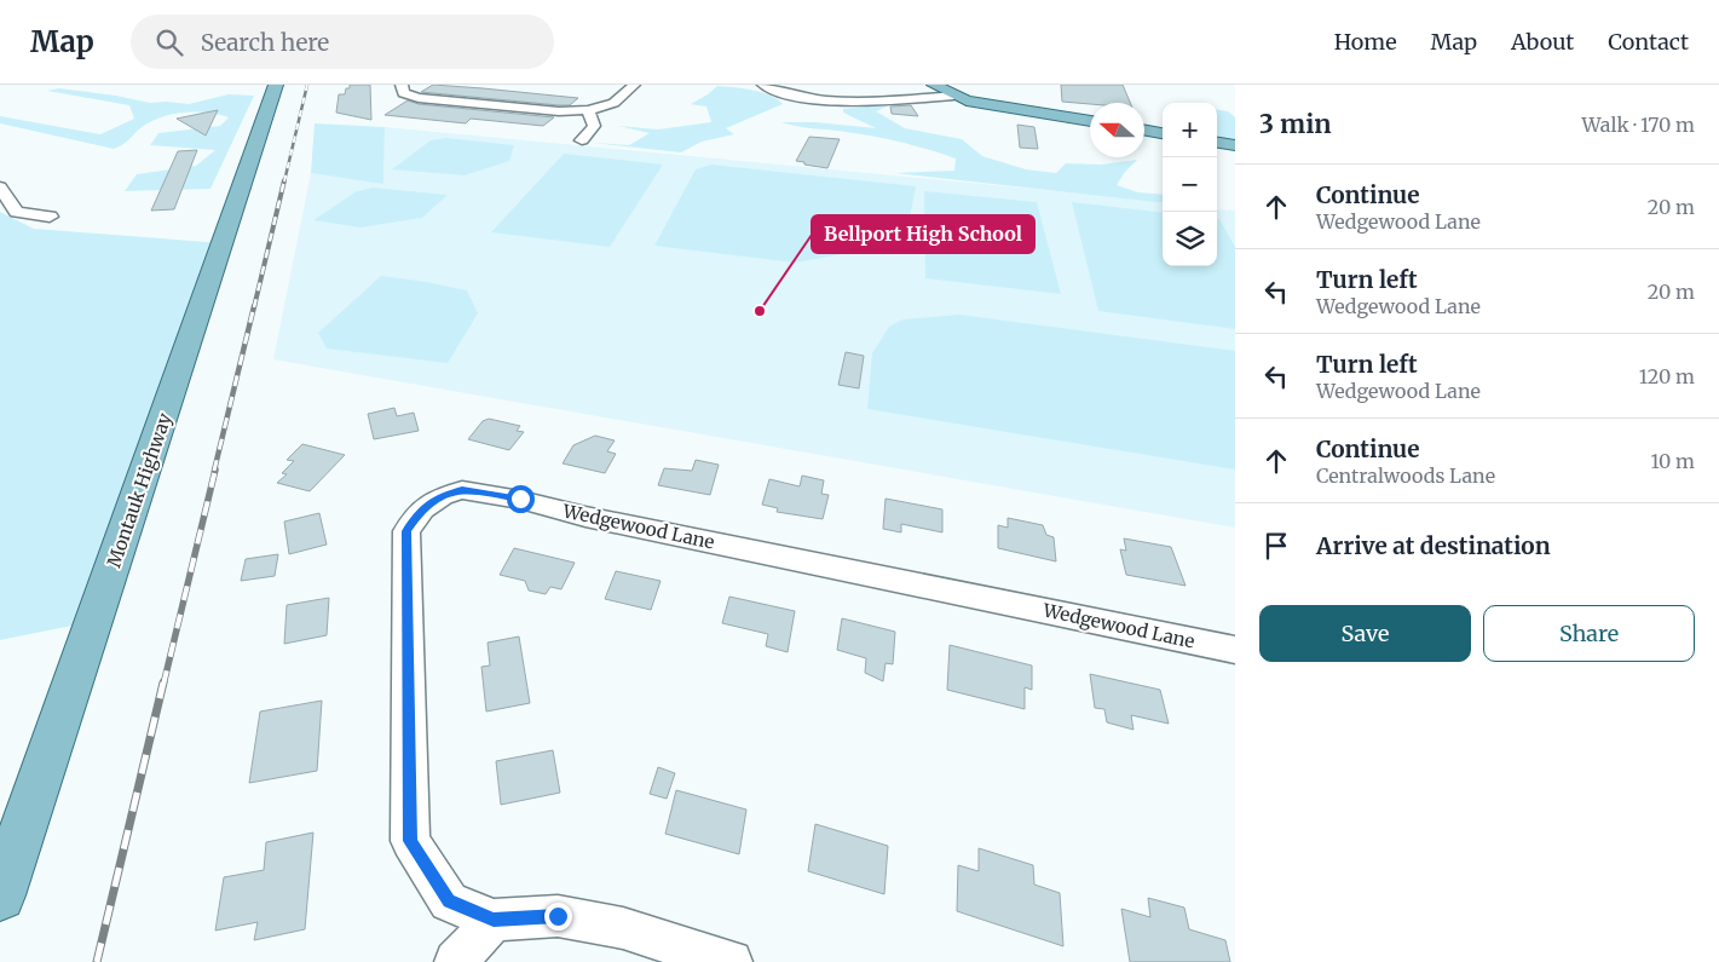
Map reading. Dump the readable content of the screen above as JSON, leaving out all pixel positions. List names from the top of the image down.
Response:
{
  "streets": {
    "main road": ["Montauk Highway"],
    "street": ["Wedgewood Lane"]
  },
  "places": ["Bellport High School"],
  "north": "left",
  "page": {
    "header": "Map",
    "search": "Search here",
    "nav": [
      "Home",
      "Map",
      "About",
      "Contact"
    ],
    "heading": ["3 min", "Walk · 170 m"],
    "map_buttons": ["+", "−"],
    "list": [
      ["Continue", "Wedgewood Lane", "20 m"],
      ["Turn left", "Wedgewood Lane", "20 m"],
      ["Turn left", "Wedgewood Lane", "120 m"],
      ["Continue", "Centralwoods Lane", "10 m"],
      "Arrive at destination"
    ],
    "buttons": ["Save", "Share"]
  }
}
